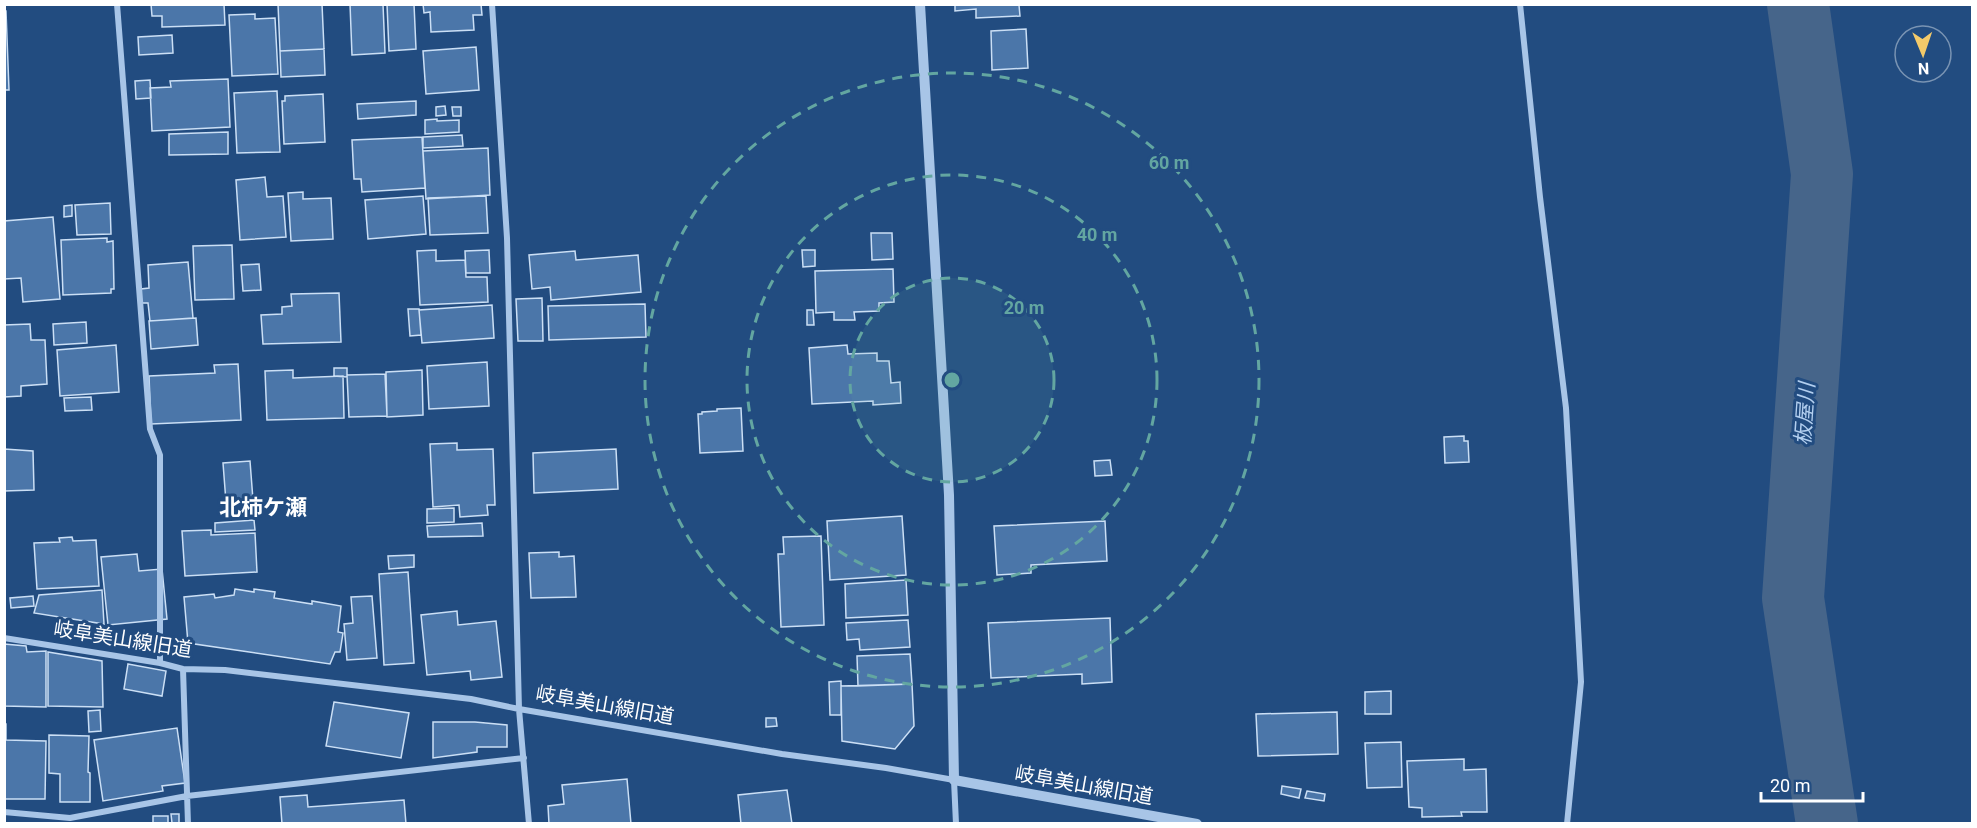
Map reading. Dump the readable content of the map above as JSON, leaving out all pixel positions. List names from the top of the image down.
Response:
{
  "streets": {
    "street": ["岐阜美山線旧道"]
  },
  "districts": ["北柿ケ瀬"],
  "water": ["板屋川"],
  "scale_bar": "20 m",
  "north": "bottom",
  "rings": ["60 m", "40 m", "20 m"]
}
